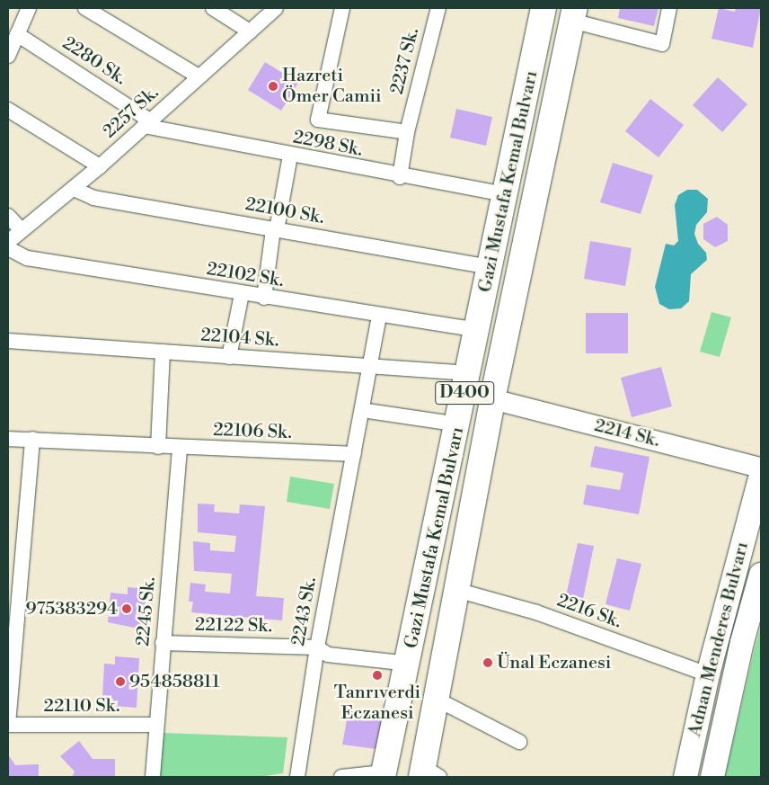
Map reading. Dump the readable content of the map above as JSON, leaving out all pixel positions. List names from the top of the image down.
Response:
{
  "streets": {
    "highway": ["Gazi Mustafa Kemal Bulvarı", "D400"],
    "main road": ["Adnan Menderes Bulvarı"],
    "street": [
      "2280 Sk.",
      "2237 Sk.",
      "2257 Sk.",
      "2298 Sk.",
      "22100 Sk.",
      "22102 Sk.",
      "22104 Sk.",
      "22106 Sk.",
      "2214 Sk.",
      "2245 Sk.",
      "2243 Sk.",
      "2216 Sk.",
      "22122 Sk.",
      "22110 Sk."
    ]
  },
  "crossings": [
    ["2280 Sk.", "2257 Sk."],
    ["2280 Sk.", "2298 Sk."],
    ["2237 Sk.", "2298 Sk."],
    ["2257 Sk.", "2298 Sk."],
    ["2257 Sk.", "22100 Sk."],
    ["2298 Sk.", "Gazi Mustafa Kemal Bulvarı"],
    ["Gazi Mustafa Kemal Bulvarı", "22100 Sk."],
    ["Gazi Mustafa Kemal Bulvarı", "22102 Sk."],
    ["Gazi Mustafa Kemal Bulvarı", "22104 Sk."],
    ["Gazi Mustafa Kemal Bulvarı", "2214 Sk."],
    ["Gazi Mustafa Kemal Bulvarı", "2216 Sk."],
    ["Gazi Mustafa Kemal Bulvarı", "22122 Sk."],
    ["22106 Sk.", "2245 Sk."],
    ["22106 Sk.", "2243 Sk."],
    ["2245 Sk.", "22122 Sk."],
    ["2245 Sk.", "22110 Sk."],
    ["2243 Sk.", "22122 Sk."],
    ["2216 Sk.", "Adnan Menderes Bulvarı"]
  ],
  "places": [
    "Hazreti Ömer Camii",
    "975383294",
    "Ünal Eczanesi",
    "Tanrıverdi Eczanesi",
    "954858811"
  ]
}
